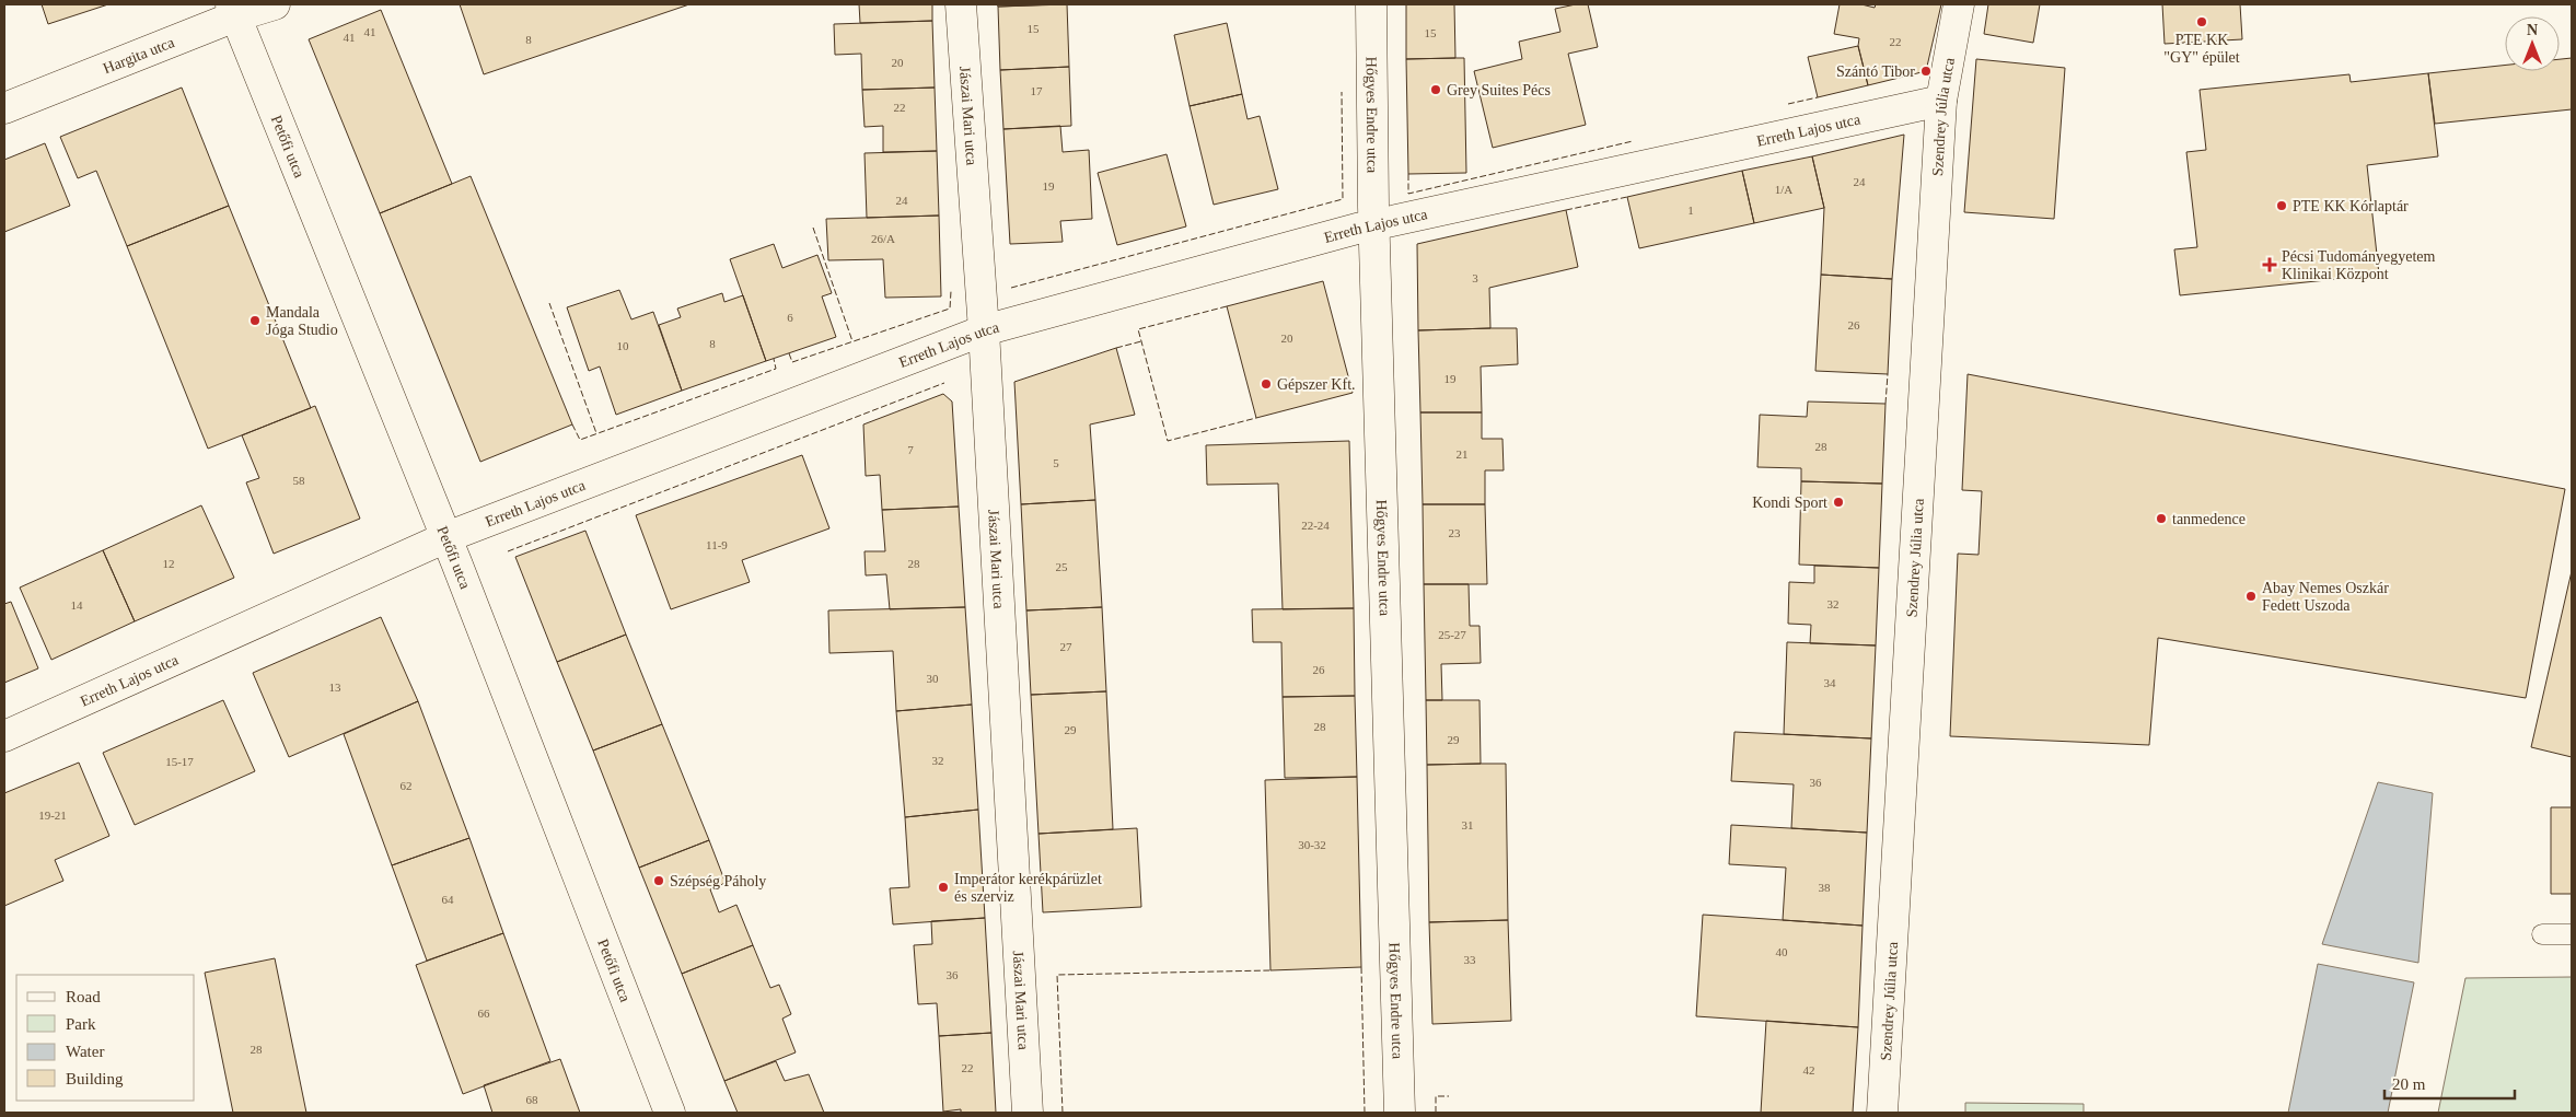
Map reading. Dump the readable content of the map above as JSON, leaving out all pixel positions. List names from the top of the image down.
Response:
{
  "streets": {
    "street": [
      "Hargita utca",
      "Jászai Mari utca",
      "Hőgyes Endre utca",
      "Szendrey Júlia utca",
      "Erreth Lajos utca",
      "Petőfi utca"
    ]
  },
  "crossings": [
    ["Hargita utca", "Petőfi utca"],
    ["Jászai Mari utca", "Erreth Lajos utca"],
    ["Hőgyes Endre utca", "Erreth Lajos utca"],
    ["Szendrey Júlia utca", "Erreth Lajos utca"],
    ["Erreth Lajos utca", "Petőfi utca"]
  ],
  "places": {
    "other": [
      "PTE KK \"GY\" épület",
      "Szántó Tibor",
      "Grey Suites Pécs",
      "PTE KK Kórlaptár",
      "Mandala Jóga Studio",
      "Gépszer Kft.",
      "Kondi Sport",
      "tanmedence",
      "Abay Nemes Oszkár Fedett Uszoda",
      "Szépség Páholy",
      "Imperátor kerékpárüzlet és szerviz"
    ],
    "health": ["Pécsi Tudományegyetem Klinikai Központ"]
  },
  "house_numbers": [
    "15",
    "41",
    "15",
    "41",
    "8",
    "22",
    "20",
    "17",
    "22",
    "24",
    "19",
    "1/A",
    "24",
    "1",
    "26/A",
    "3",
    "6",
    "26",
    "20",
    "8",
    "10",
    "19",
    "28",
    "7",
    "21",
    "5",
    "58",
    "22-24",
    "23",
    "11-9",
    "12",
    "28",
    "25",
    "32",
    "14",
    "25-27",
    "27",
    "26",
    "30",
    "34",
    "13",
    "28",
    "29",
    "29",
    "32",
    "15-17",
    "36",
    "62",
    "19-21",
    "31",
    "30-32",
    "38",
    "64",
    "40",
    "33",
    "36",
    "66",
    "28",
    "22",
    "42",
    "68"
  ],
  "legend": [
    "Road",
    "Park",
    "Water",
    "Building"
  ],
  "scale_bar": "20 m",
  "north": "top"
}
